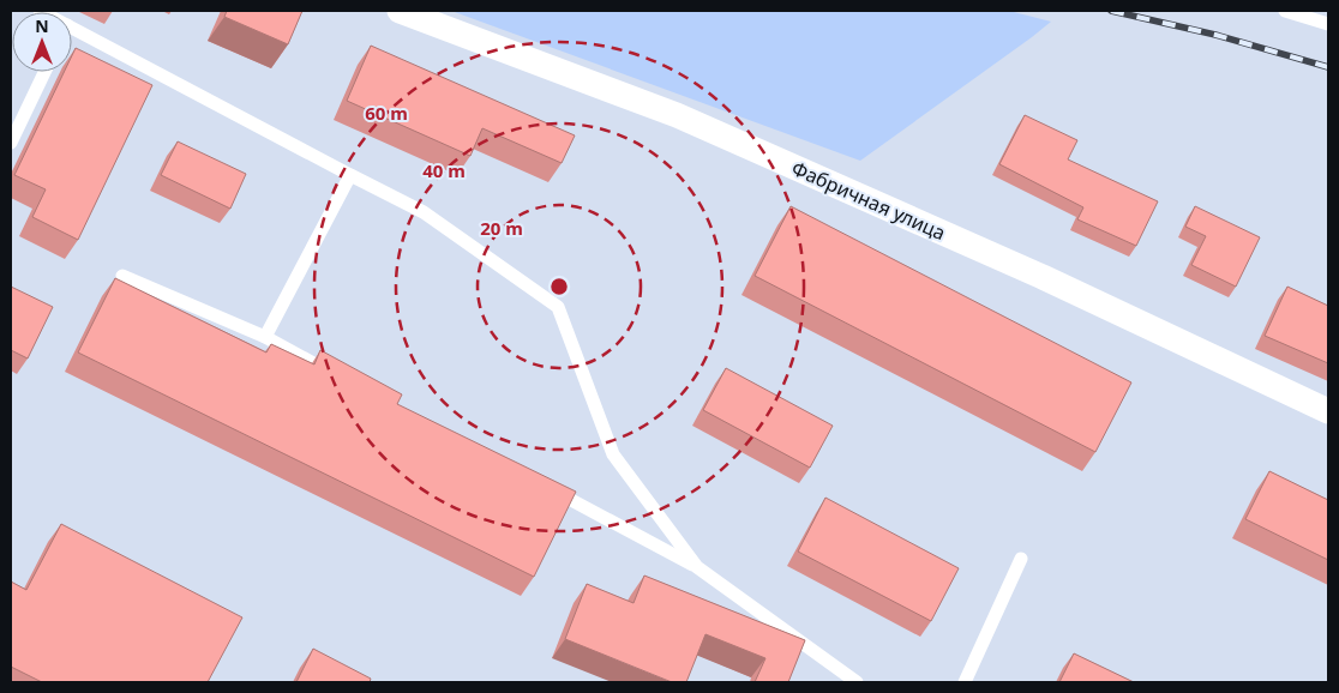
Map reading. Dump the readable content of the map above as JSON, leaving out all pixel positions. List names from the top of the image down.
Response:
{
  "streets": {
    "street": ["Фабричная улица"]
  },
  "north": "top",
  "rings": ["60 m", "40 m", "20 m"]
}
